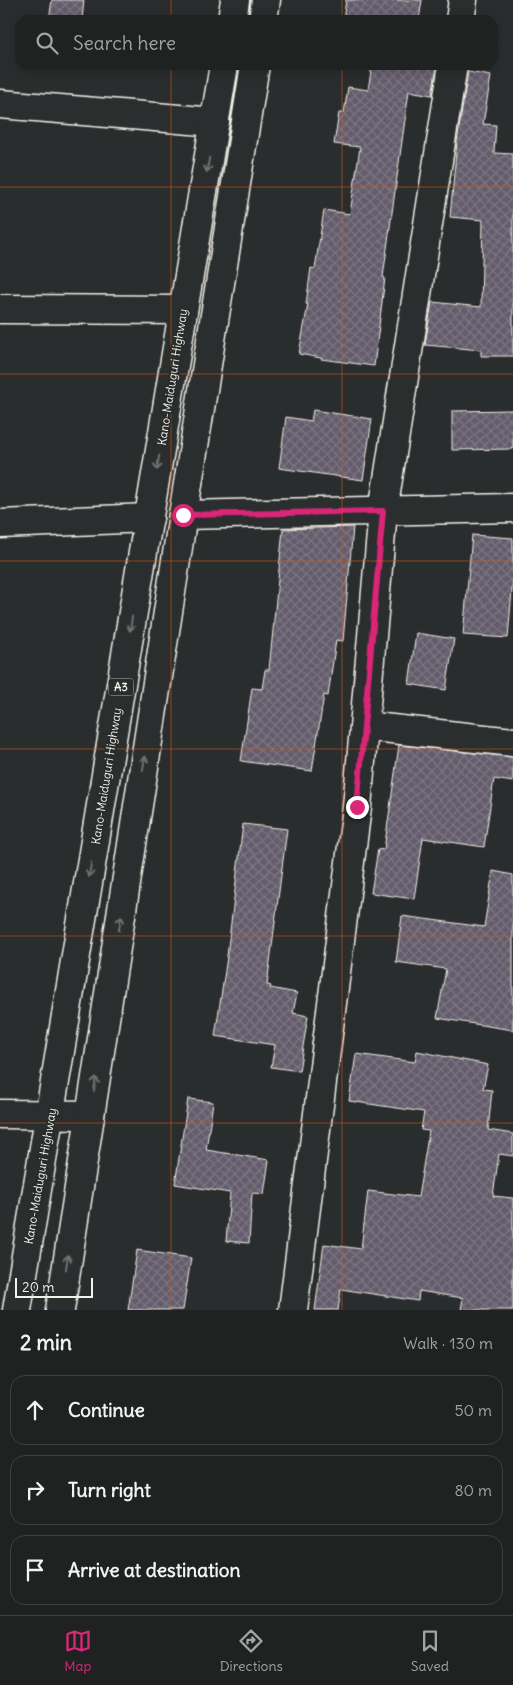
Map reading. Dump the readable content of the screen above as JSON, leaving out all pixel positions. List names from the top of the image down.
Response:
{
  "streets": {
    "main road": ["Kano-Maiduguri Highway", "A3"]
  },
  "scale_bar": "20 m",
  "page": {
    "search": "Search here",
    "scale": "20 m",
    "heading": ["2 min", "Walk · 130 m"],
    "list": [
      ["Continue", "50 m"],
      ["Turn right", "80 m"],
      "Arrive at destination"
    ],
    "nav": ["Map", "Directions", "Saved"]
  }
}
